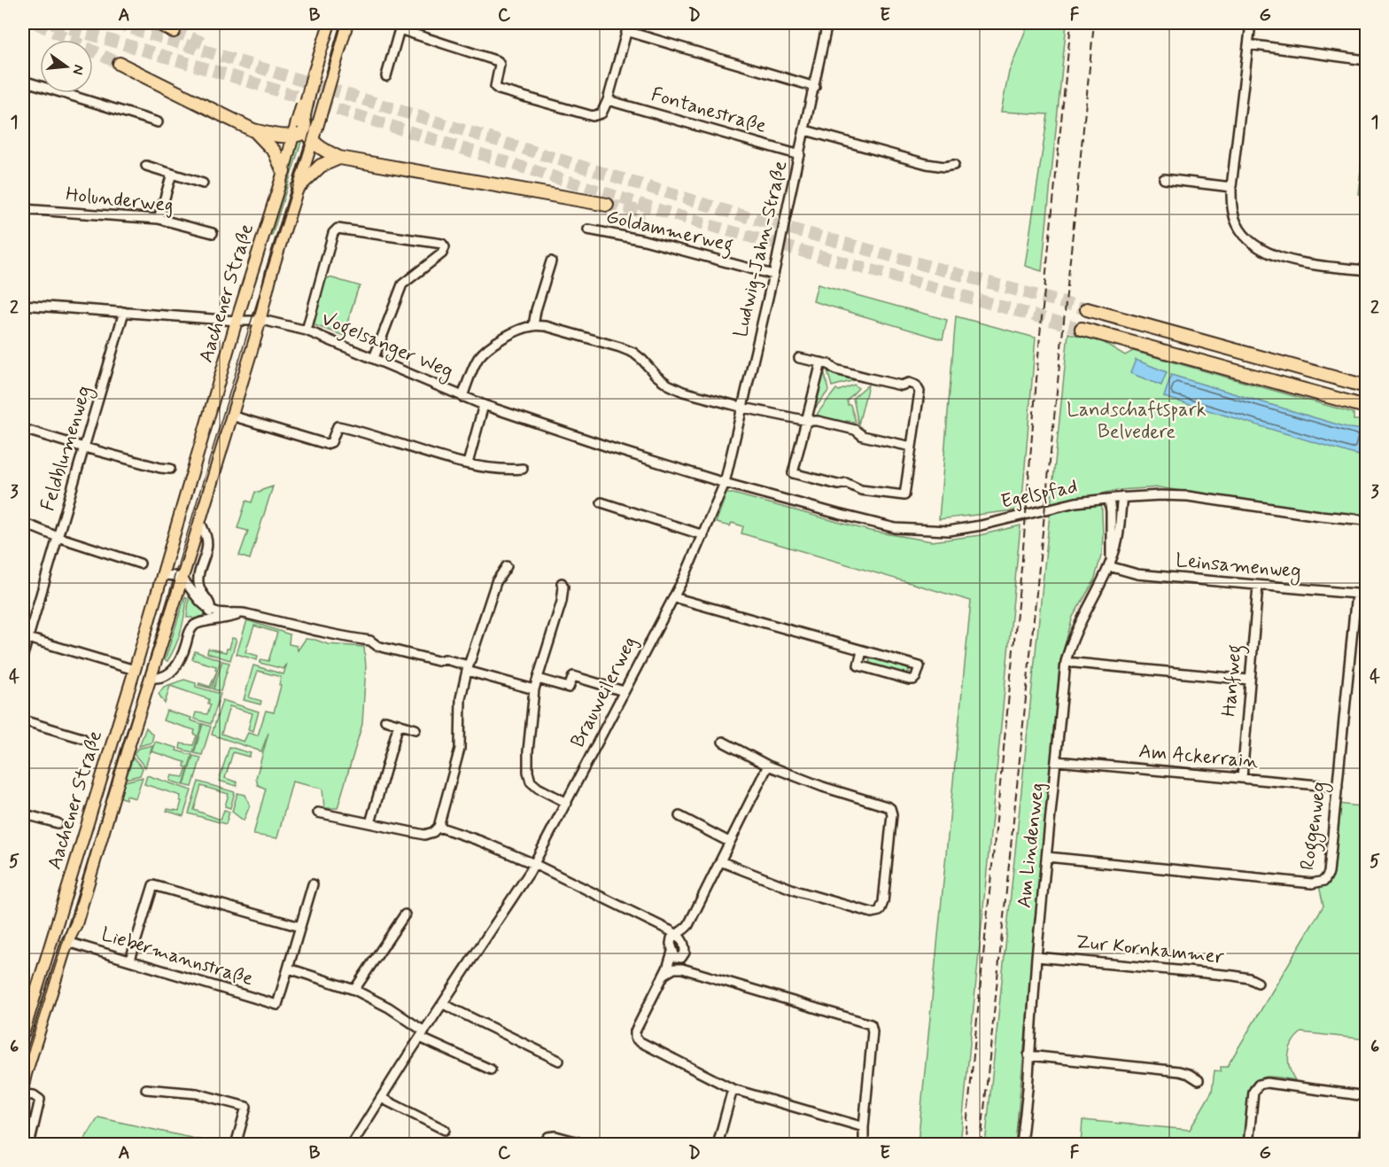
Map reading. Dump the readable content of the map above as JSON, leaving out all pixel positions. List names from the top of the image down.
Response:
{
  "streets": {
    "main road": ["Aachener Straße"],
    "street": [
      "Fontanestraße",
      "Holunderweg",
      "Goldammerweg",
      "Ludwig-Jahn-Straße",
      "Vogelsanger Weg",
      "Feldblumenweg",
      "Egelspfad",
      "Leinsamenweg",
      "Hanfweg",
      "Brauweilerweg",
      "Am Ackerrain",
      "Roggenweg",
      "Am Lindenweg",
      "Zur Kornkammer",
      "Liebermannstraße"
    ]
  },
  "crossings": [
    ["Fontanestraße", "Ludwig-Jahn-Straße"],
    ["Goldammerweg", "Ludwig-Jahn-Straße"],
    ["Ludwig-Jahn-Straße", "Vogelsanger Weg"],
    ["Ludwig-Jahn-Straße", "Egelspfad"],
    ["Ludwig-Jahn-Straße", "Brauweilerweg"],
    ["Aachener Straße", "Vogelsanger Weg"],
    ["Aachener Straße", "Liebermannstraße"],
    ["Vogelsanger Weg", "Feldblumenweg"],
    ["Vogelsanger Weg", "Egelspfad"],
    ["Vogelsanger Weg", "Brauweilerweg"],
    ["Egelspfad", "Brauweilerweg"],
    ["Egelspfad", "Am Lindenweg"],
    ["Leinsamenweg", "Hanfweg"],
    ["Leinsamenweg", "Roggenweg"],
    ["Leinsamenweg", "Am Lindenweg"],
    ["Hanfweg", "Am Ackerrain"],
    ["Am Ackerrain", "Roggenweg"],
    ["Am Ackerrain", "Am Lindenweg"],
    ["Roggenweg", "Am Lindenweg"],
    ["Am Lindenweg", "Zur Kornkammer"]
  ],
  "parks": ["Landschaftspark Belvedere"],
  "north": "right",
  "grid": {
    "columns": [
      "A",
      "B",
      "C",
      "D",
      "E",
      "F",
      "G"
    ],
    "rows": [
      "1",
      "2",
      "3",
      "4",
      "5",
      "6"
    ]
  }
}
